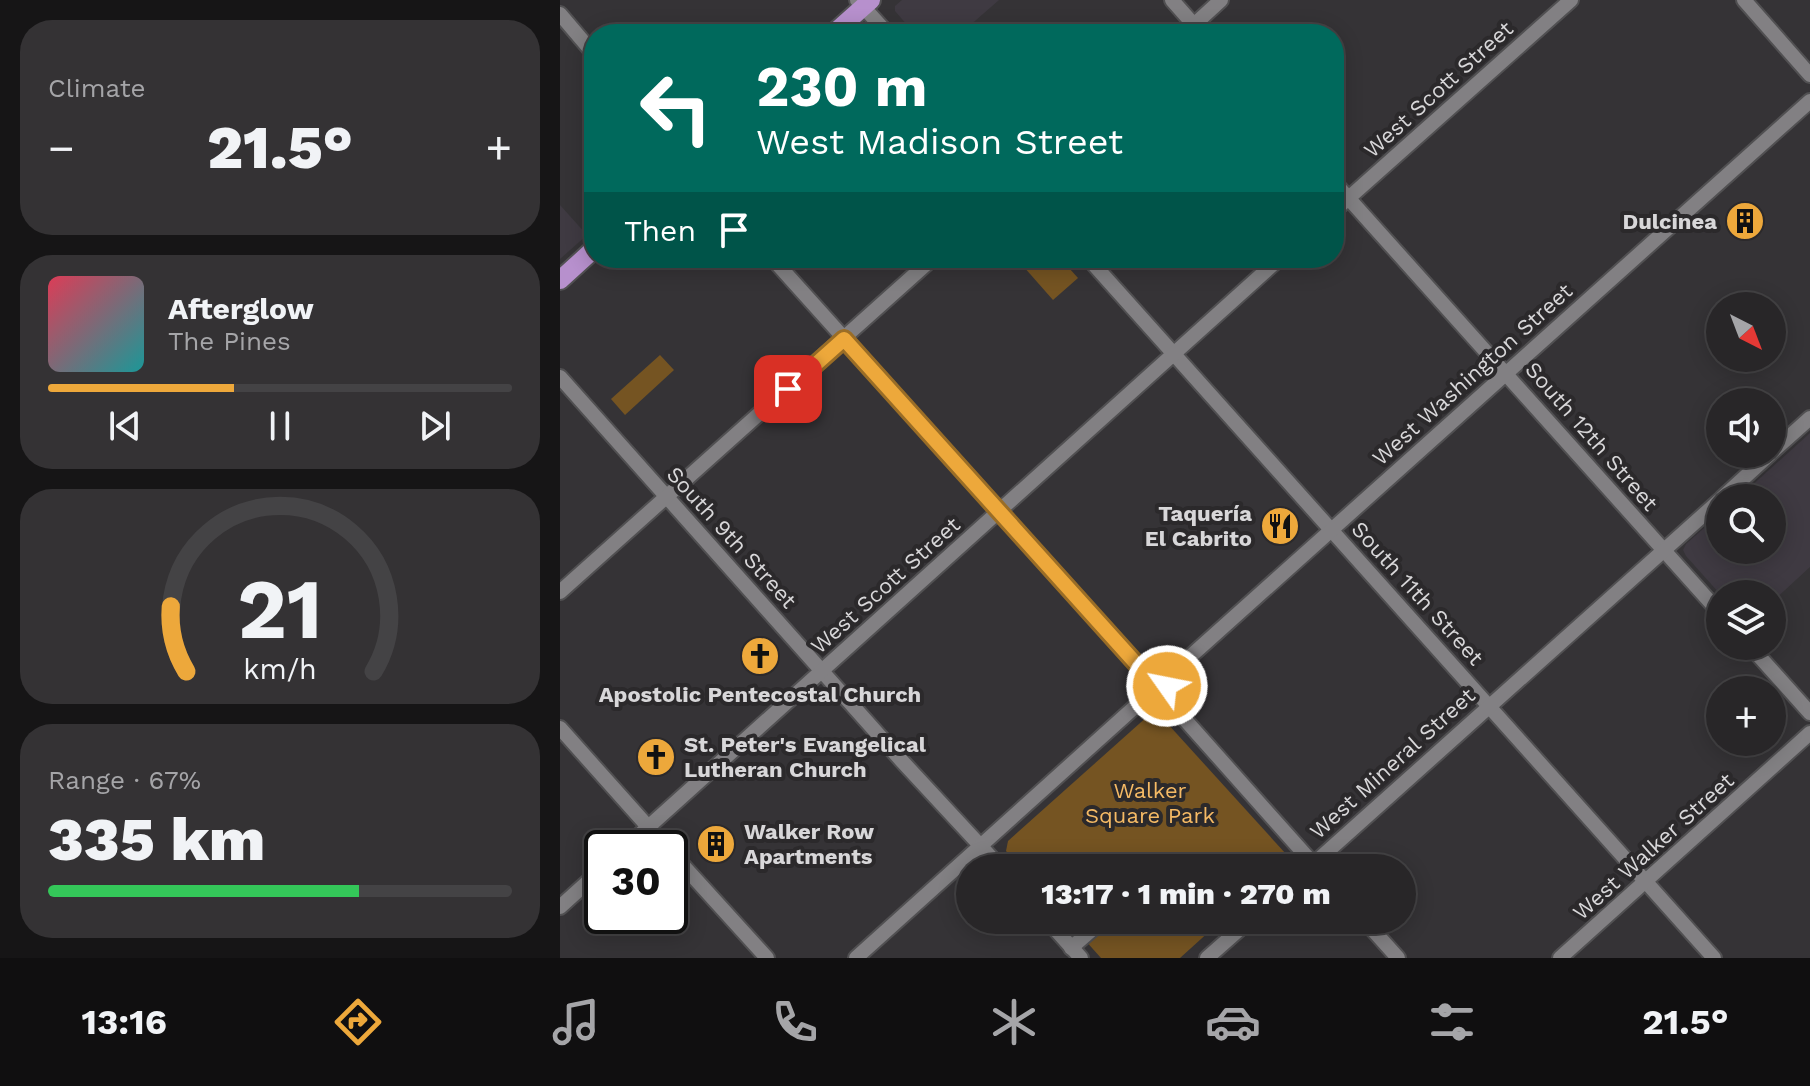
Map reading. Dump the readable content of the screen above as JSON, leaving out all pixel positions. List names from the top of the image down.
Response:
{
  "streets": {
    "street": [
      "West Scott Street",
      "West Washington Street",
      "South 12th Street",
      "South 9th Street",
      "South 11th Street",
      "West Mineral Street",
      "West Walker Street"
    ]
  },
  "crossings": [
    ["West Scott Street", "South 12th Street"],
    ["West Scott Street", "South 9th Street"],
    ["West Scott Street", "South 11th Street"],
    ["West Washington Street", "South 12th Street"],
    ["West Washington Street", "South 11th Street"],
    ["South 12th Street", "West Mineral Street"],
    ["South 11th Street", "West Mineral Street"],
    ["South 11th Street", "West Walker Street"]
  ],
  "parks": ["Walker Square Park"],
  "places": {
    "building": ["Dulcinea", "Walker Row Apartments"],
    "restaurant": ["Taquería El Cabrito"],
    "church": ["Apostolic Pentecostal Church", "St. Peter's Evangelical Lutheran Church"]
  },
  "north": "bottom right",
  "page": {
    "tile": [
      "Climate",
      ["Range · 67%", "335 km"]
    ],
    "turn": ["230 m", "West Madison Street"],
    "heat": ["−", "21.5°", "+"],
    "then": "Then",
    "song": ["Afterglow", "The Pines"],
    "map_buttons": "+",
    "limit": "30",
    "trip": "13:17 · 1 min · 270 m",
    "tabs": ["13:16", "21.5°"],
    "gauge": ["21", "km/h"]
  }
}
